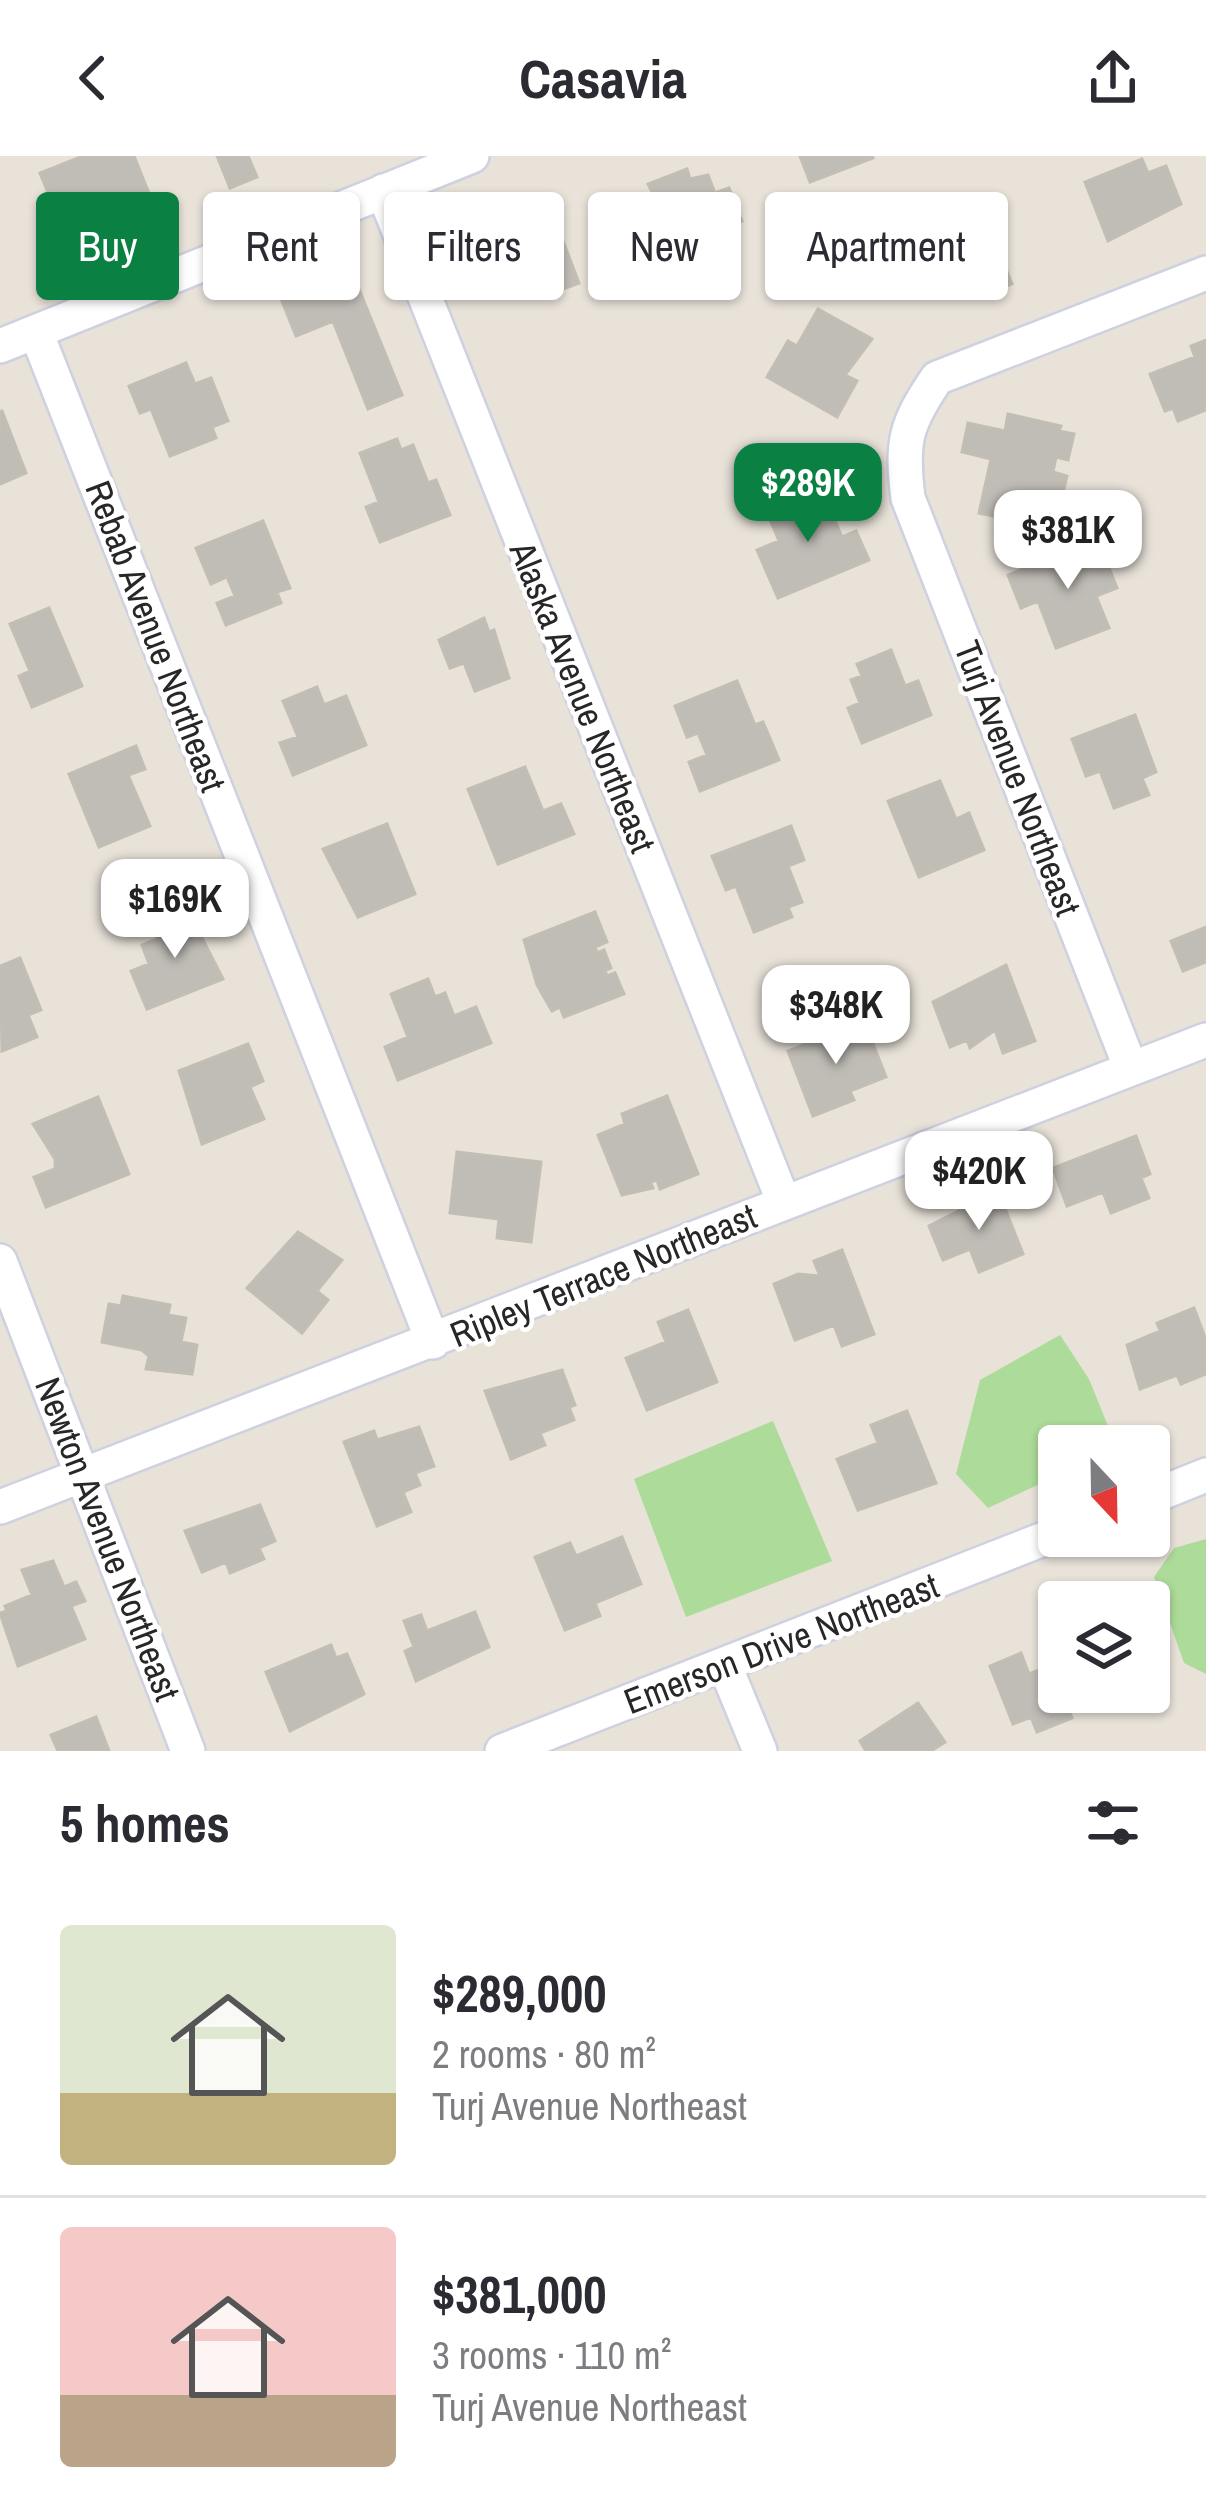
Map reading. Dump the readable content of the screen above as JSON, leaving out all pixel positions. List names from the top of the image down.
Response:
{
  "streets": {
    "street": [
      "Rebab Avenue Northeast",
      "Alaska Avenue Northeast",
      "Turj Avenue Northeast",
      "Ripley Terrace Northeast",
      "Newton Avenue Northeast",
      "Emerson Drive Northeast"
    ]
  },
  "crossings": [
    ["Rebab Avenue Northeast", "Ripley Terrace Northeast"],
    ["Alaska Avenue Northeast", "Ripley Terrace Northeast"],
    ["Turj Avenue Northeast", "Ripley Terrace Northeast"],
    ["Ripley Terrace Northeast", "Newton Avenue Northeast"]
  ],
  "north": "bottom",
  "page": {
    "header": "Casavia",
    "chip": [
      "Buy",
      "Rent",
      "Filters",
      "New",
      "Apartment"
    ],
    "price": [
      "$289K",
      "$381K",
      "$169K",
      "$348K",
      "$420K"
    ],
    "heading": "5 homes",
    "list": [
      {
        "name": "$289,000",
        "note": "2 rooms · 80 m² · Turj Avenue Northeast"
      },
      {
        "name": "$381,000",
        "note": "3 rooms · 110 m² · Turj Avenue Northeast"
      }
    ]
  }
}
